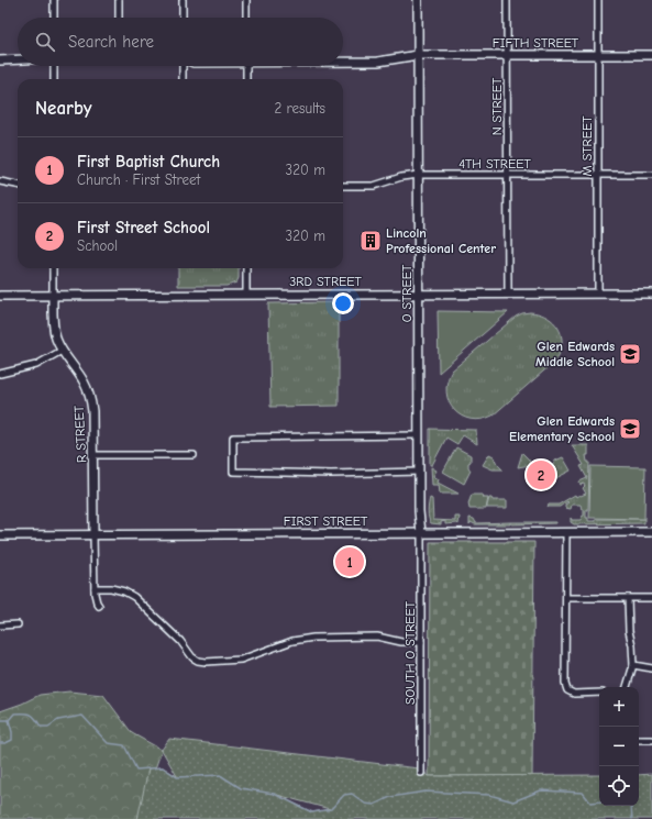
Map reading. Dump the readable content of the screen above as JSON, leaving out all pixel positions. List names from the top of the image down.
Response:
{
  "streets": {
    "street": [
      "FIFTH STREET",
      "N STREET",
      "M STREET",
      "4TH STREET",
      "3RD STREET",
      "O STREET",
      "R STREET",
      "FIRST STREET",
      "SOUTH O STREET"
    ]
  },
  "crossings": [
    ["FIFTH STREET", "N STREET"],
    ["FIFTH STREET", "M STREET"],
    ["FIFTH STREET", "O STREET"],
    ["N STREET", "4TH STREET"],
    ["N STREET", "3RD STREET"],
    ["M STREET", "4TH STREET"],
    ["M STREET", "3RD STREET"],
    ["4TH STREET", "O STREET"],
    ["3RD STREET", "O STREET"],
    ["3RD STREET", "R STREET"],
    ["O STREET", "FIRST STREET"],
    ["O STREET", "SOUTH O STREET"],
    ["R STREET", "FIRST STREET"],
    ["FIRST STREET", "SOUTH O STREET"]
  ],
  "places": {
    "building": ["Lincoln Professional Center"],
    "school or university": ["Glen Edwards Middle School", "Glen Edwards Elementary School"]
  },
  "page": {
    "search": "Search here",
    "heading": ["Nearby", "2 results"],
    "list": [
      {
        "mark": "1",
        "name": "First Baptist Church",
        "note": "Church · First Street",
        "value": "320 m"
      },
      {
        "mark": "2",
        "name": "First Street School",
        "note": "School",
        "value": "320 m"
      }
    ],
    "pins": ["2", "1"],
    "map_buttons": ["+", "−"]
  }
}
